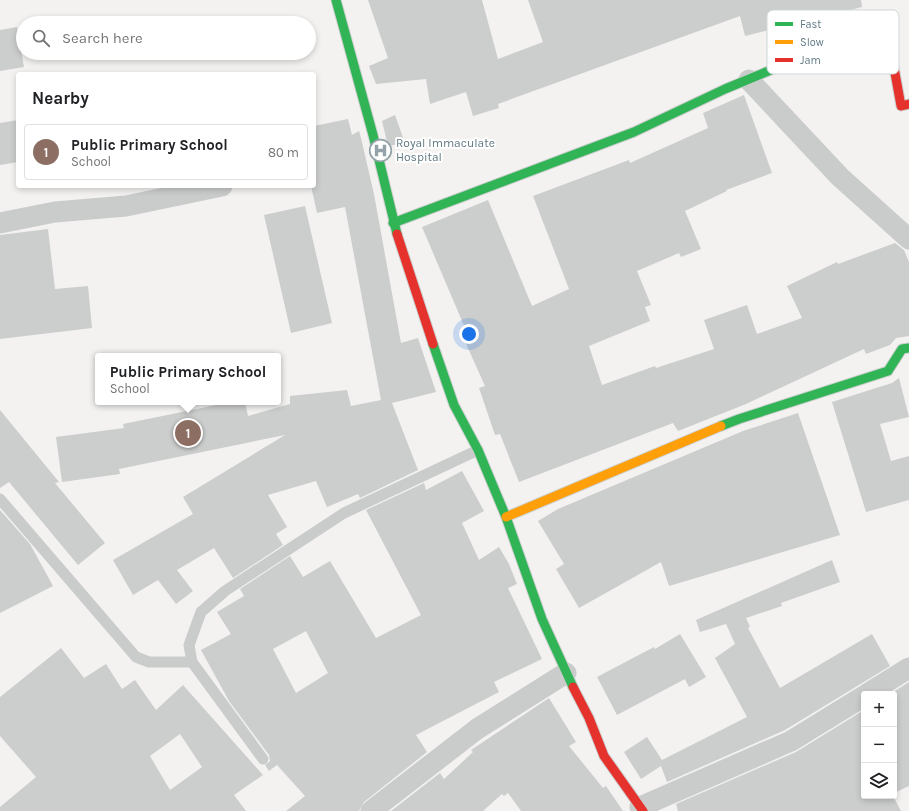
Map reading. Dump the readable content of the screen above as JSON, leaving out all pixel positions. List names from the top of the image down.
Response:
{
  "places": {
    "hospital": ["Royal Immaculate Hospital"]
  },
  "legend": ["Fast", "Slow", "Jam"],
  "page": {
    "search": "Search here",
    "heading": "Nearby",
    "list": [
      {
        "mark": "1",
        "name": "Public Primary School",
        "note": "School",
        "value": "80 m"
      }
    ],
    "popup": ["Public Primary School", "School"],
    "pins": "1",
    "map_buttons": ["+", "−"]
  }
}
